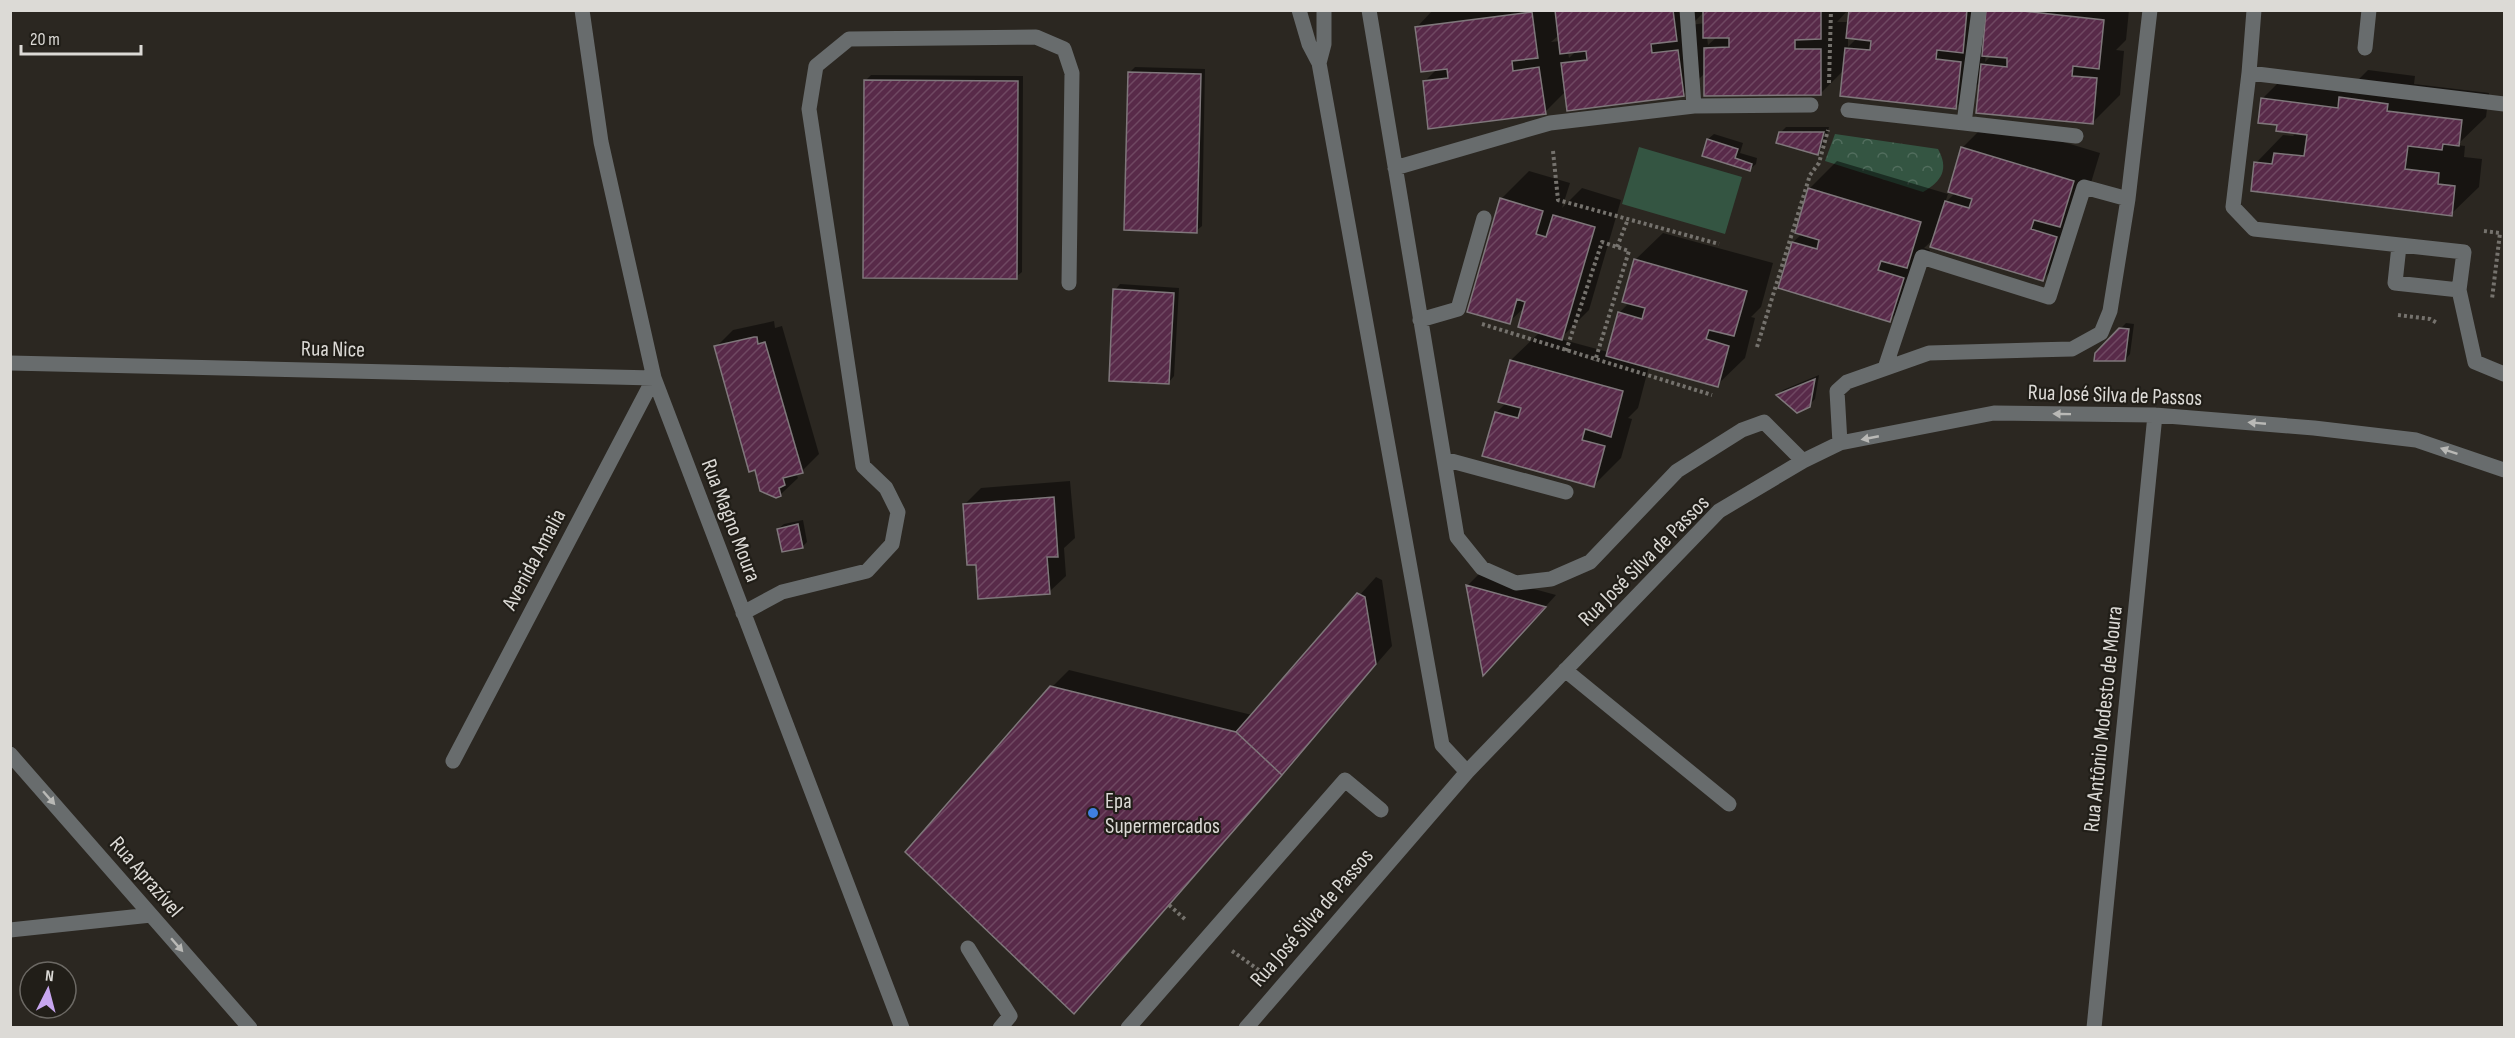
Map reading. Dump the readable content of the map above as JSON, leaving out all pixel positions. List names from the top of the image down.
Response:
{
  "streets": {
    "street": [
      "Rua Nice",
      "Rua José Silva de Passos",
      "Rua Magno Moura",
      "Avenida Amalia",
      "Rua Antônio Modesto de Moura",
      "Rua Aprazível"
    ]
  },
  "crossings": [
    ["Rua Nice", "Rua Magno Moura"],
    ["Rua Nice", "Avenida Amalia"],
    ["Rua José Silva de Passos", "Rua Antônio Modesto de Moura"],
    ["Rua Magno Moura", "Avenida Amalia"]
  ],
  "one_way": ["Rua José Silva de Passos", "Rua Aprazível"],
  "places": ["Epa Supermercados"],
  "scale_bar": "20 m",
  "north": "top"
}
